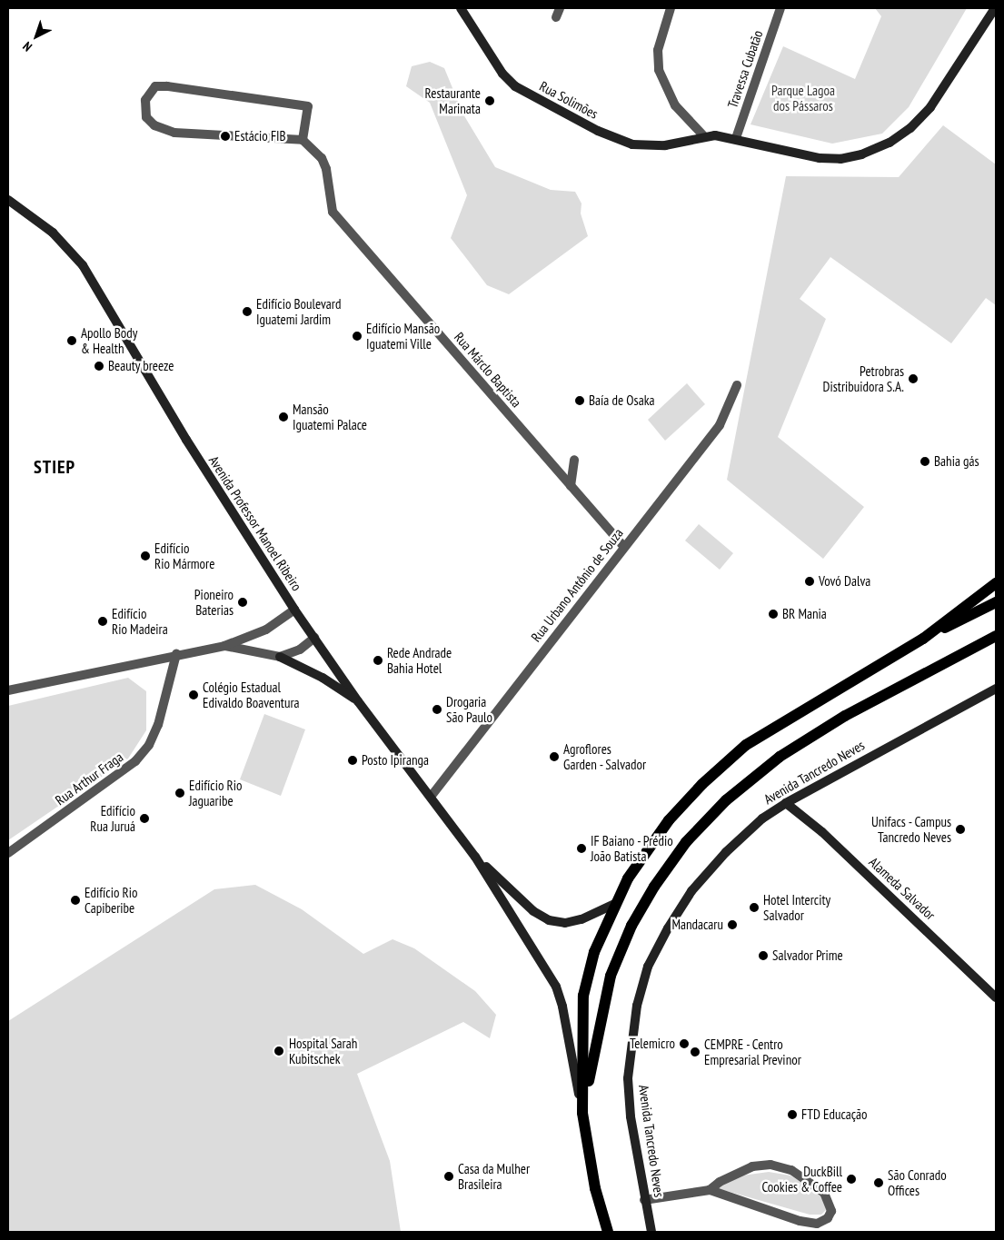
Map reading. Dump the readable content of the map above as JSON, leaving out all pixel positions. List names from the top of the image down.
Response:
{
  "streets": {
    "main road": ["Avenida Tancredo Neves"],
    "street": [
      "Travessa Cubatão",
      "Rua Solimões",
      "Rua Márclo Baptista",
      "Avenida Professor Manoel Ribeiro",
      "Rua Urbano Antônio de Souza",
      "Rua Arthur Fraga",
      "Alameda Salvador"
    ]
  },
  "crossings": [
    ["Travessa Cubatão", "Rua Solimões"],
    ["Rua Márclo Baptista", "Rua Urbano Antônio de Souza"],
    ["Avenida Professor Manoel Ribeiro", "Rua Urbano Antônio de Souza"],
    ["Avenida Professor Manoel Ribeiro", "Avenida Tancredo Neves"],
    ["Avenida Tancredo Neves", "Alameda Salvador"]
  ],
  "districts": ["STIEP"],
  "parks": ["Parque Lagoa dos Pássaros"],
  "places": [
    "Restaurante Marinata",
    "Estácio FIB",
    "Edifício Boulevard Iguatemi Jardim",
    "Edifício Mansão Iguatemi Ville",
    "Apollo Body & Health",
    "Beauty breeze",
    "Petrobras Distribuidora S.A.",
    "Baía de Osaka",
    "Mansão Iguatemi Palace",
    "Bahia gás",
    "Edifício Rio Mármore",
    "Vovó Dalva",
    "Pioneiro Baterias",
    "BR Mania",
    "Edifício Rio Madeira",
    "Rede Andrade Bahia Hotel",
    "Colégio Estadual Edivaldo Boaventura",
    "Drogaria São Paulo",
    "Agroflores Garden - Salvador",
    "Posto Ipiranga",
    "Edifício Rio Jaguaribe",
    "Edifício Rua Juruá",
    "Unifacs - Campus Tancredo Neves",
    "IF Baiano - Prédio João Batista",
    "Edifício Rio Capiberibe",
    "Hotel Intercity Salvador",
    "Mandacaru",
    "Salvador Prime",
    "Telemicro",
    "Hospital Sarah Kubitschek",
    "CEMPRE - Centro Empresarial Previnor",
    "FTD Educação",
    "Casa da Mulher Brasileira",
    "DuckBill Cookies & Coffee",
    "São Conrado Offices"
  ],
  "north": "bottom left"
}
